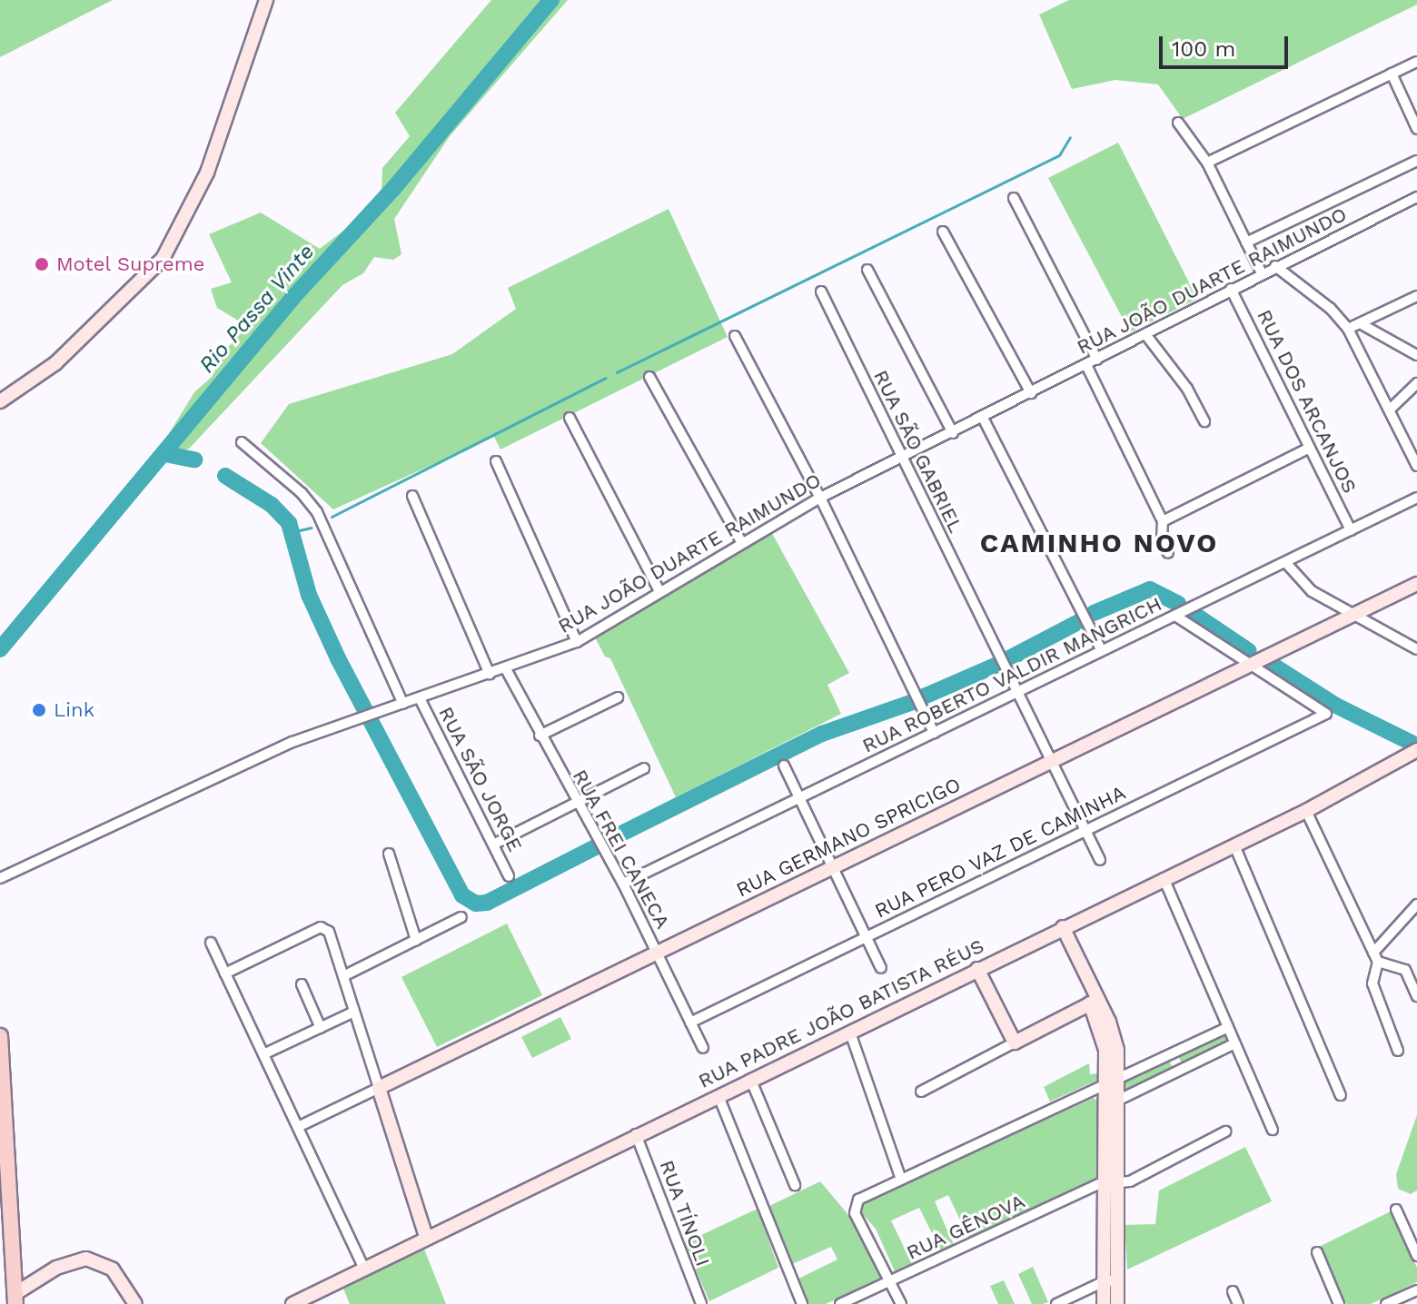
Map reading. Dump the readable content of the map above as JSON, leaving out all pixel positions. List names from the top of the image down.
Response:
{
  "streets": {
    "street": [
      "RUA JOÃO DUARTE RAIMUNDO",
      "RUA DOS ARCANJOS",
      "RUA SÃO GABRIEL",
      "RUA ROBERTO VALDIR MANGRICH",
      "RUA SÃO JORGE",
      "RUA GERMANO SPRICIGO",
      "RUA FREI CANECA",
      "RUA PERO VAZ DE CAMINHA",
      "RUA PADRE JOÃO BATISTA RÉUS",
      "RUA TÍNOLI",
      "RUA GÊNOVA"
    ]
  },
  "crossings": [
    ["RUA JOÃO DUARTE RAIMUNDO", "RUA DOS ARCANJOS"],
    ["RUA JOÃO DUARTE RAIMUNDO", "RUA SÃO GABRIEL"],
    ["RUA JOÃO DUARTE RAIMUNDO", "RUA SÃO JORGE"],
    ["RUA JOÃO DUARTE RAIMUNDO", "RUA FREI CANECA"],
    ["RUA DOS ARCANJOS", "RUA ROBERTO VALDIR MANGRICH"],
    ["RUA SÃO GABRIEL", "RUA ROBERTO VALDIR MANGRICH"],
    ["RUA SÃO GABRIEL", "RUA GERMANO SPRICIGO"],
    ["RUA SÃO GABRIEL", "RUA PERO VAZ DE CAMINHA"],
    ["RUA ROBERTO VALDIR MANGRICH", "RUA FREI CANECA"],
    ["RUA GERMANO SPRICIGO", "RUA FREI CANECA"],
    ["RUA GERMANO SPRICIGO", "RUA PERO VAZ DE CAMINHA"],
    ["RUA FREI CANECA", "RUA PERO VAZ DE CAMINHA"],
    ["RUA PADRE JOÃO BATISTA RÉUS", "RUA TÍNOLI"]
  ],
  "districts": ["CAMINHO NOVO"],
  "water": ["Rio Passa Vinte"],
  "places": ["Motel Supreme", "Link"],
  "scale_bar": "100 m"
}
